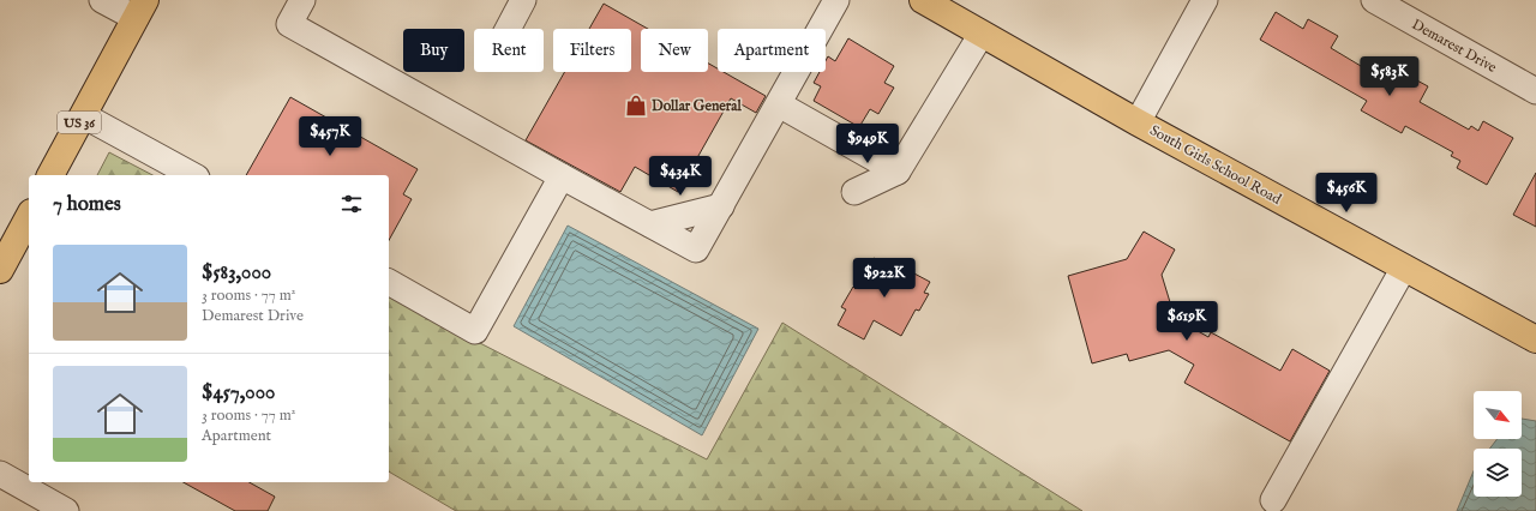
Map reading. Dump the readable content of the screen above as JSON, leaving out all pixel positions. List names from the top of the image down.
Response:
{
  "streets": {
    "main road": ["US 36", "South Girls School Road"],
    "street": ["Demarest Drive"]
  },
  "places": {
    "shop": ["Dollar General"]
  },
  "north": "bottom right",
  "page": {
    "chip": [
      "Buy",
      "Rent",
      "Filters",
      "New",
      "Apartment"
    ],
    "price": [
      "$583K",
      "$457K",
      "$949K",
      "$434K",
      "$456K",
      "$922K",
      "$619K"
    ],
    "heading": "7 homes",
    "list": [
      {
        "name": "$583,000",
        "note": "3 rooms · 77 m² · Demarest Drive"
      },
      {
        "name": "$457,000",
        "note": "3 rooms · 77 m² · Apartment"
      }
    ]
  }
}
